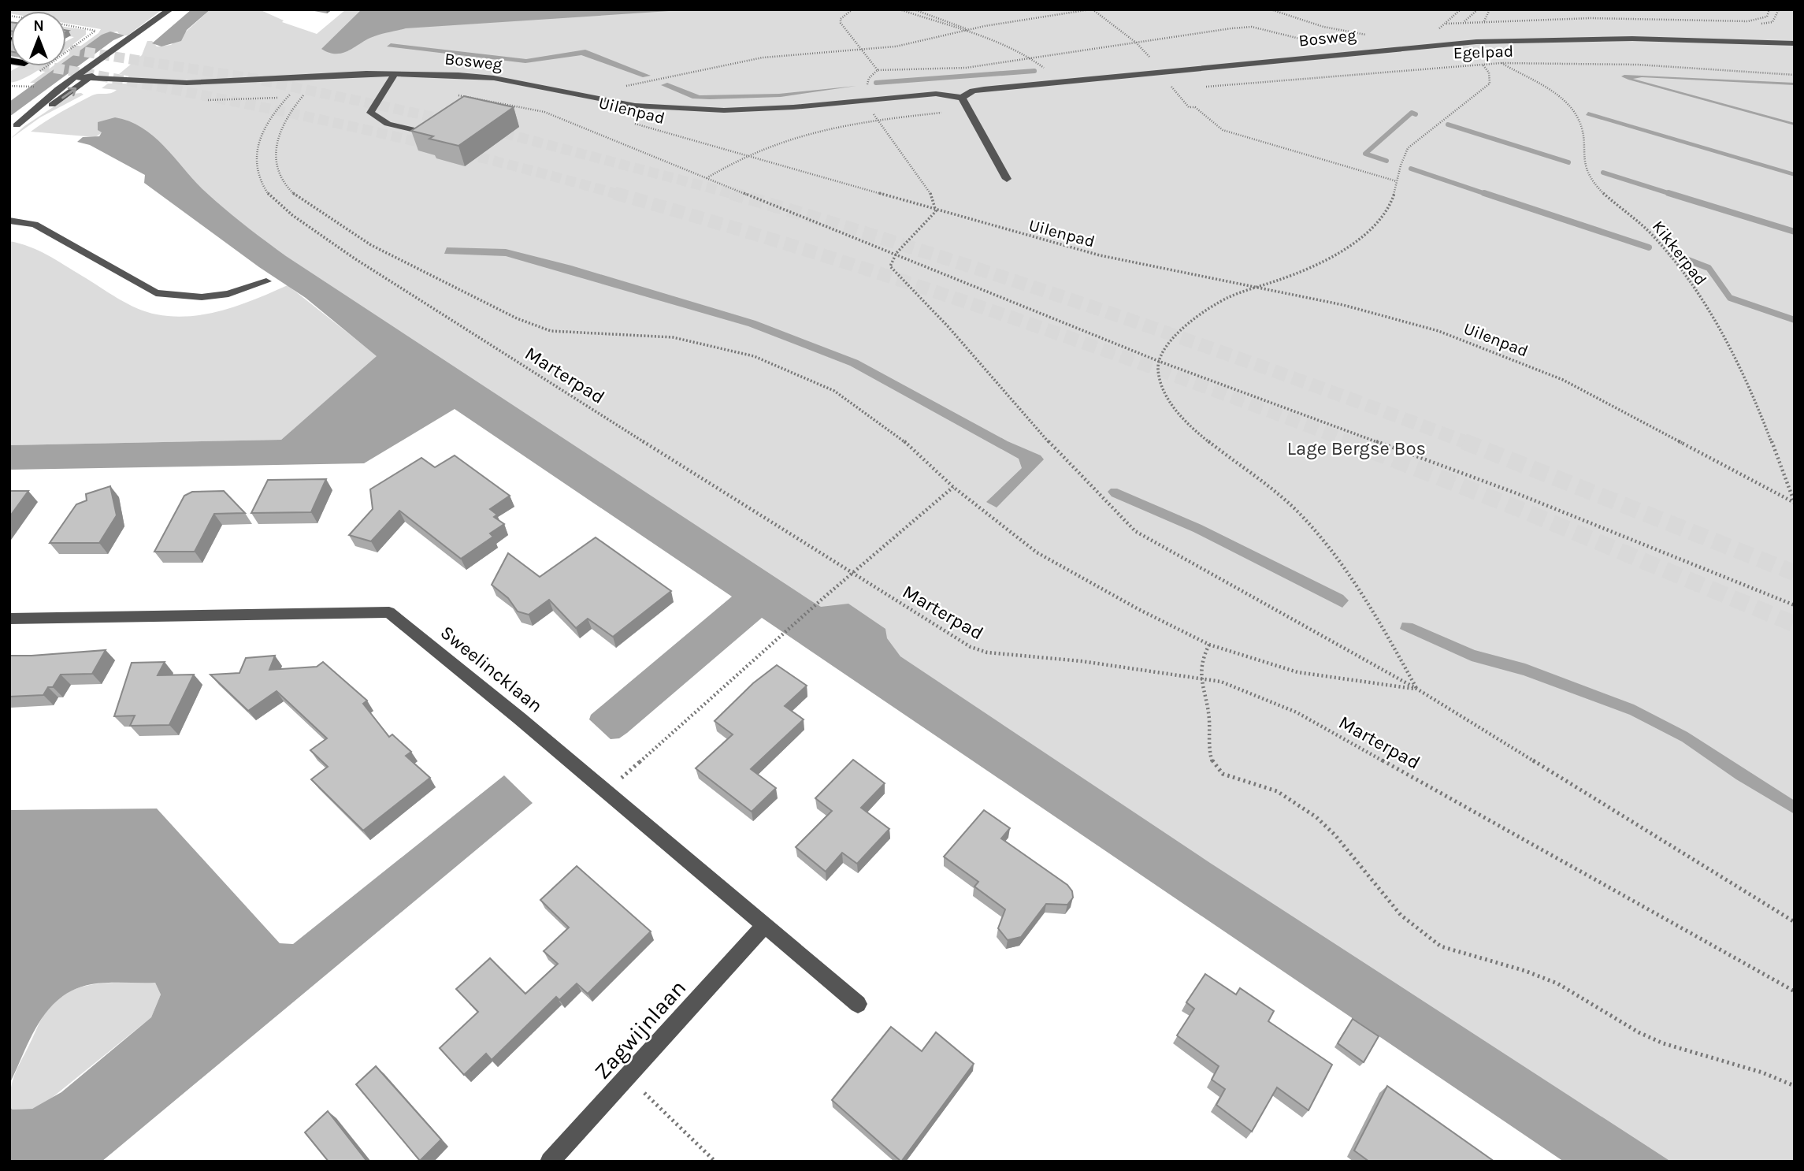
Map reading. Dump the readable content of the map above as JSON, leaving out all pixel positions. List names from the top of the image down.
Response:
{
  "streets": {
    "street": ["Bosweg", "Sweelincklaan", "Zagwijnlaan"],
    "path": [
      "Egelpad",
      "Uilenpad",
      "Kikkerpad",
      "Marterpad"
    ]
  },
  "crossings": [
    ["Egelpad", "Kikkerpad"],
    ["Uilenpad", "Kikkerpad"],
    ["Sweelincklaan", "Zagwijnlaan"]
  ],
  "parks": ["Lage Bergse Bos"],
  "north": "top"
}
